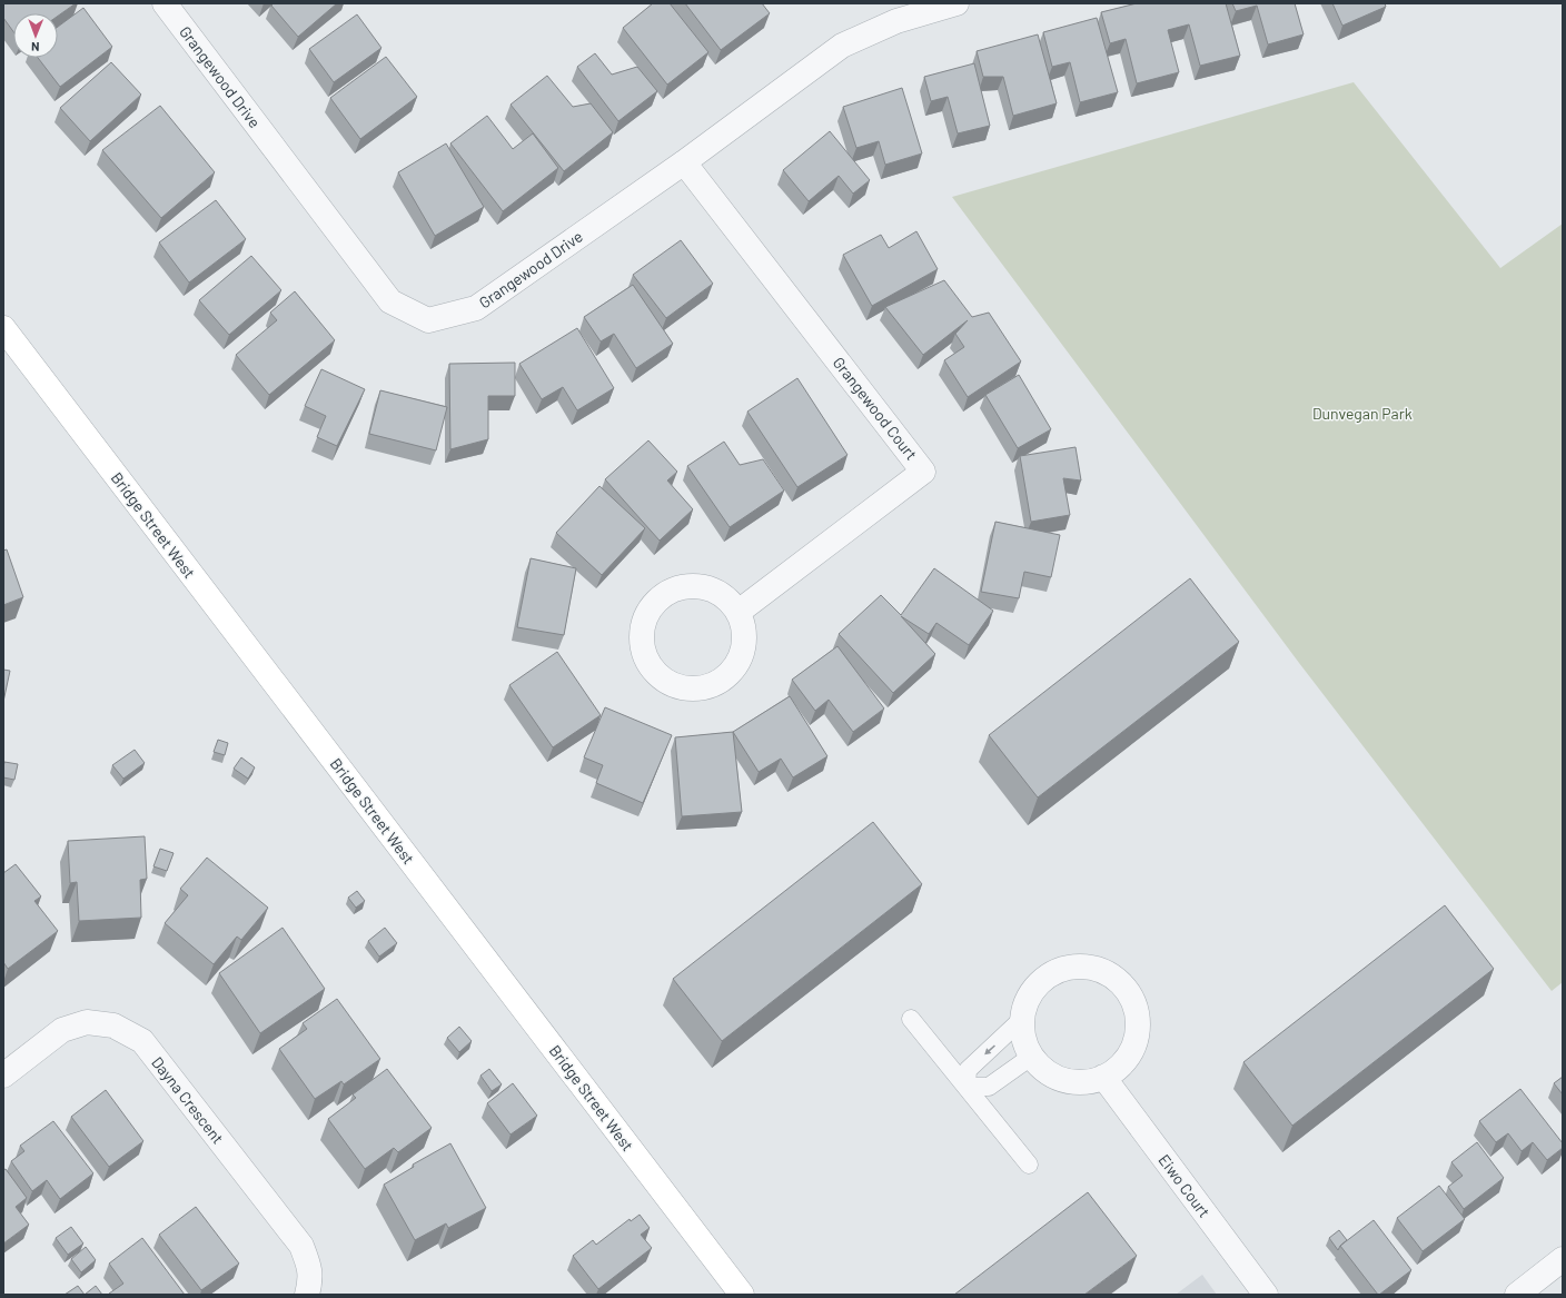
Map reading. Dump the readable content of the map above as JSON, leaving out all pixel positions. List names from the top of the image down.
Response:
{
  "streets": {
    "main road": ["Bridge Street West"],
    "street": [
      "Grangewood Drive",
      "Grangewood Court",
      "Dayna Crescent",
      "Eiwo Court"
    ]
  },
  "crossings": [
    ["Grangewood Drive", "Grangewood Court"]
  ],
  "parks": ["Dunvegan Park"],
  "north": "bottom"
}
